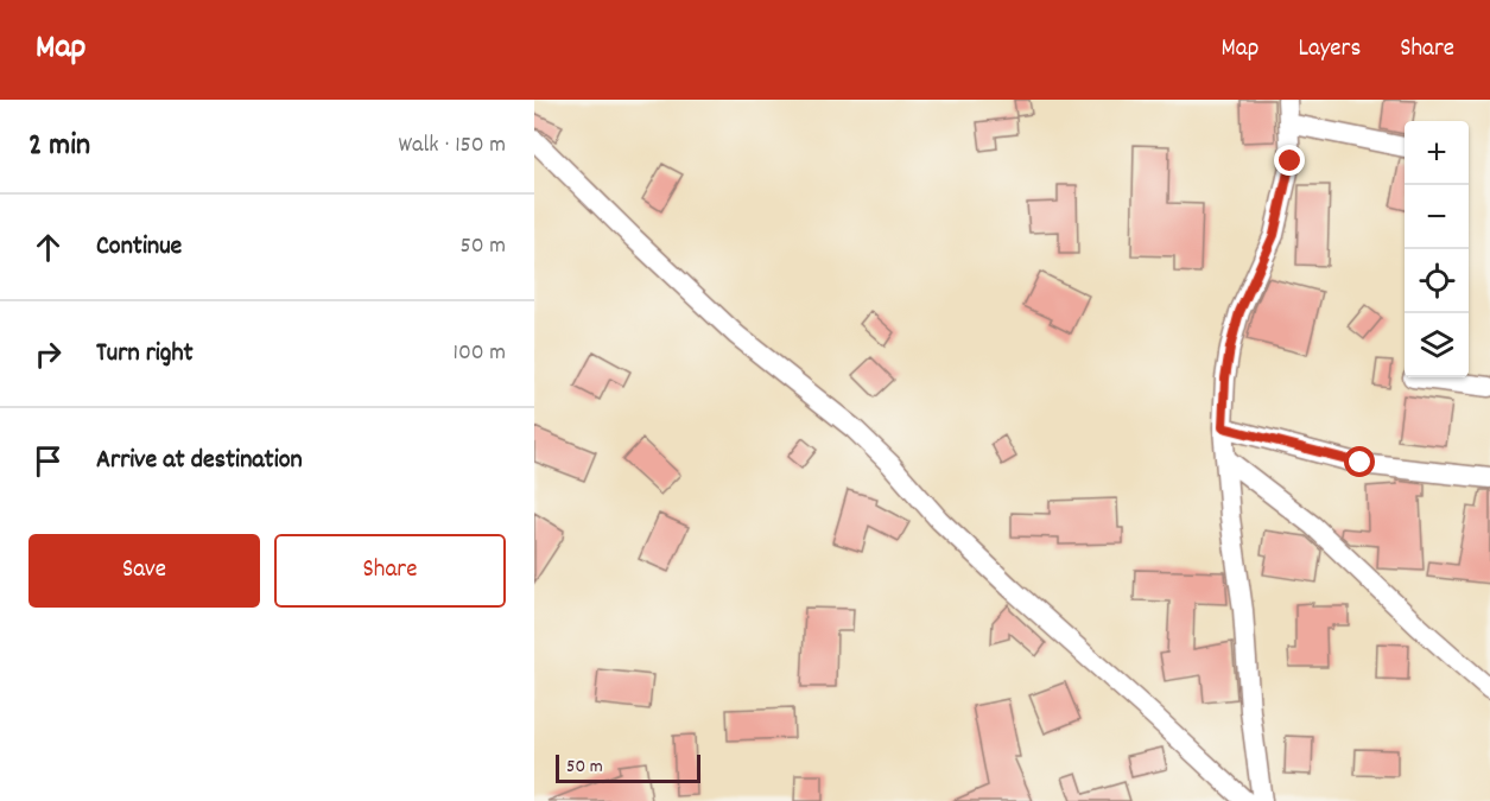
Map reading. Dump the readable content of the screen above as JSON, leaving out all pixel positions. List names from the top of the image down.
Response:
{
  "scale_bar": "50 m",
  "page": {
    "header": "Map",
    "nav": ["Map", "Layers", "Share"],
    "heading": ["2 min", "Walk · 150 m"],
    "map_buttons": ["+", "−"],
    "list": [
      ["Continue", "50 m"],
      ["Turn right", "100 m"],
      "Arrive at destination"
    ],
    "buttons": ["Save", "Share"],
    "scale": "50 m"
  }
}
